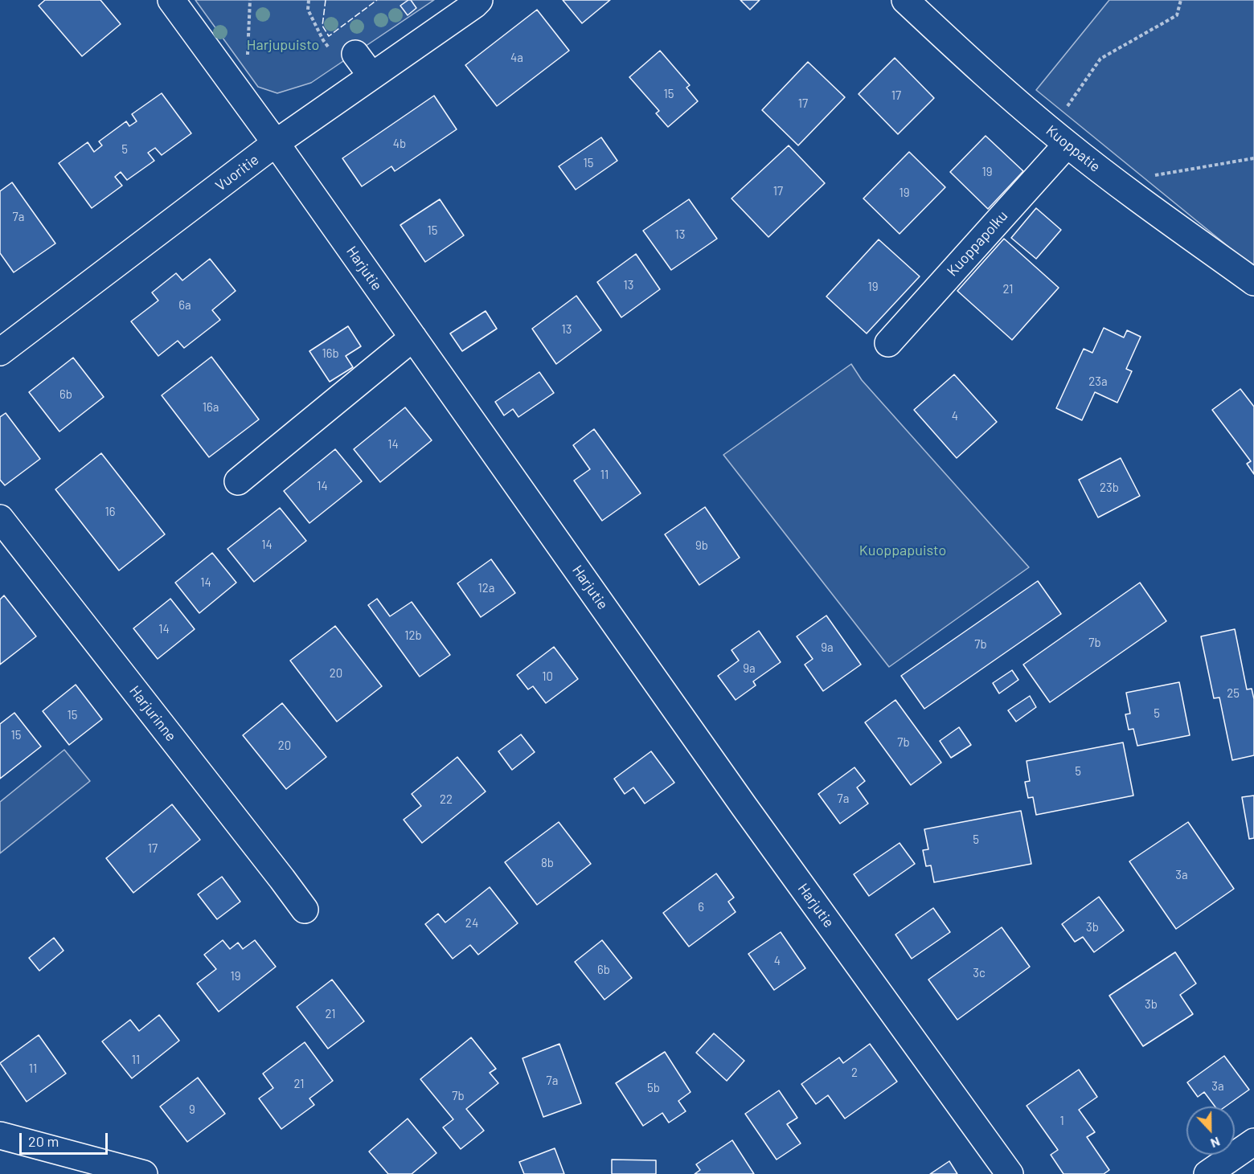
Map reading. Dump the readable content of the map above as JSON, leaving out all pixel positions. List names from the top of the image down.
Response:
{
  "streets": {
    "street": [
      "Kuoppatie",
      "Vuoritie",
      "Kuoppapolku",
      "Harjutie",
      "Harjurinne"
    ]
  },
  "crossings": [
    ["Kuoppatie", "Kuoppapolku"],
    ["Vuoritie", "Harjutie"]
  ],
  "parks": ["Harjupuisto", "Kuoppapuisto"],
  "house_numbers": [
    "4a",
    "15",
    "17",
    "17",
    "4b",
    "5",
    "15",
    "19",
    "17",
    "19",
    "7a",
    "15",
    "13",
    "13",
    "19",
    "21",
    "6a",
    "13",
    "16b",
    "23a",
    "6b",
    "16a",
    "4",
    "14",
    "11",
    "14",
    "23b",
    "16",
    "14",
    "9b",
    "14",
    "12a",
    "14",
    "12b",
    "7b",
    "7b",
    "9a",
    "9a",
    "20",
    "10",
    "25",
    "5",
    "15",
    "15",
    "7b",
    "20",
    "5",
    "7a",
    "22",
    "5",
    "17",
    "8b",
    "3a",
    "6",
    "24",
    "3b",
    "4",
    "6b",
    "3c",
    "19",
    "3b",
    "21",
    "11",
    "11",
    "2",
    "7a",
    "21",
    "3a",
    "5b",
    "7b",
    "9",
    "1"
  ],
  "scale_bar": "20 m",
  "north": "bottom"
}
